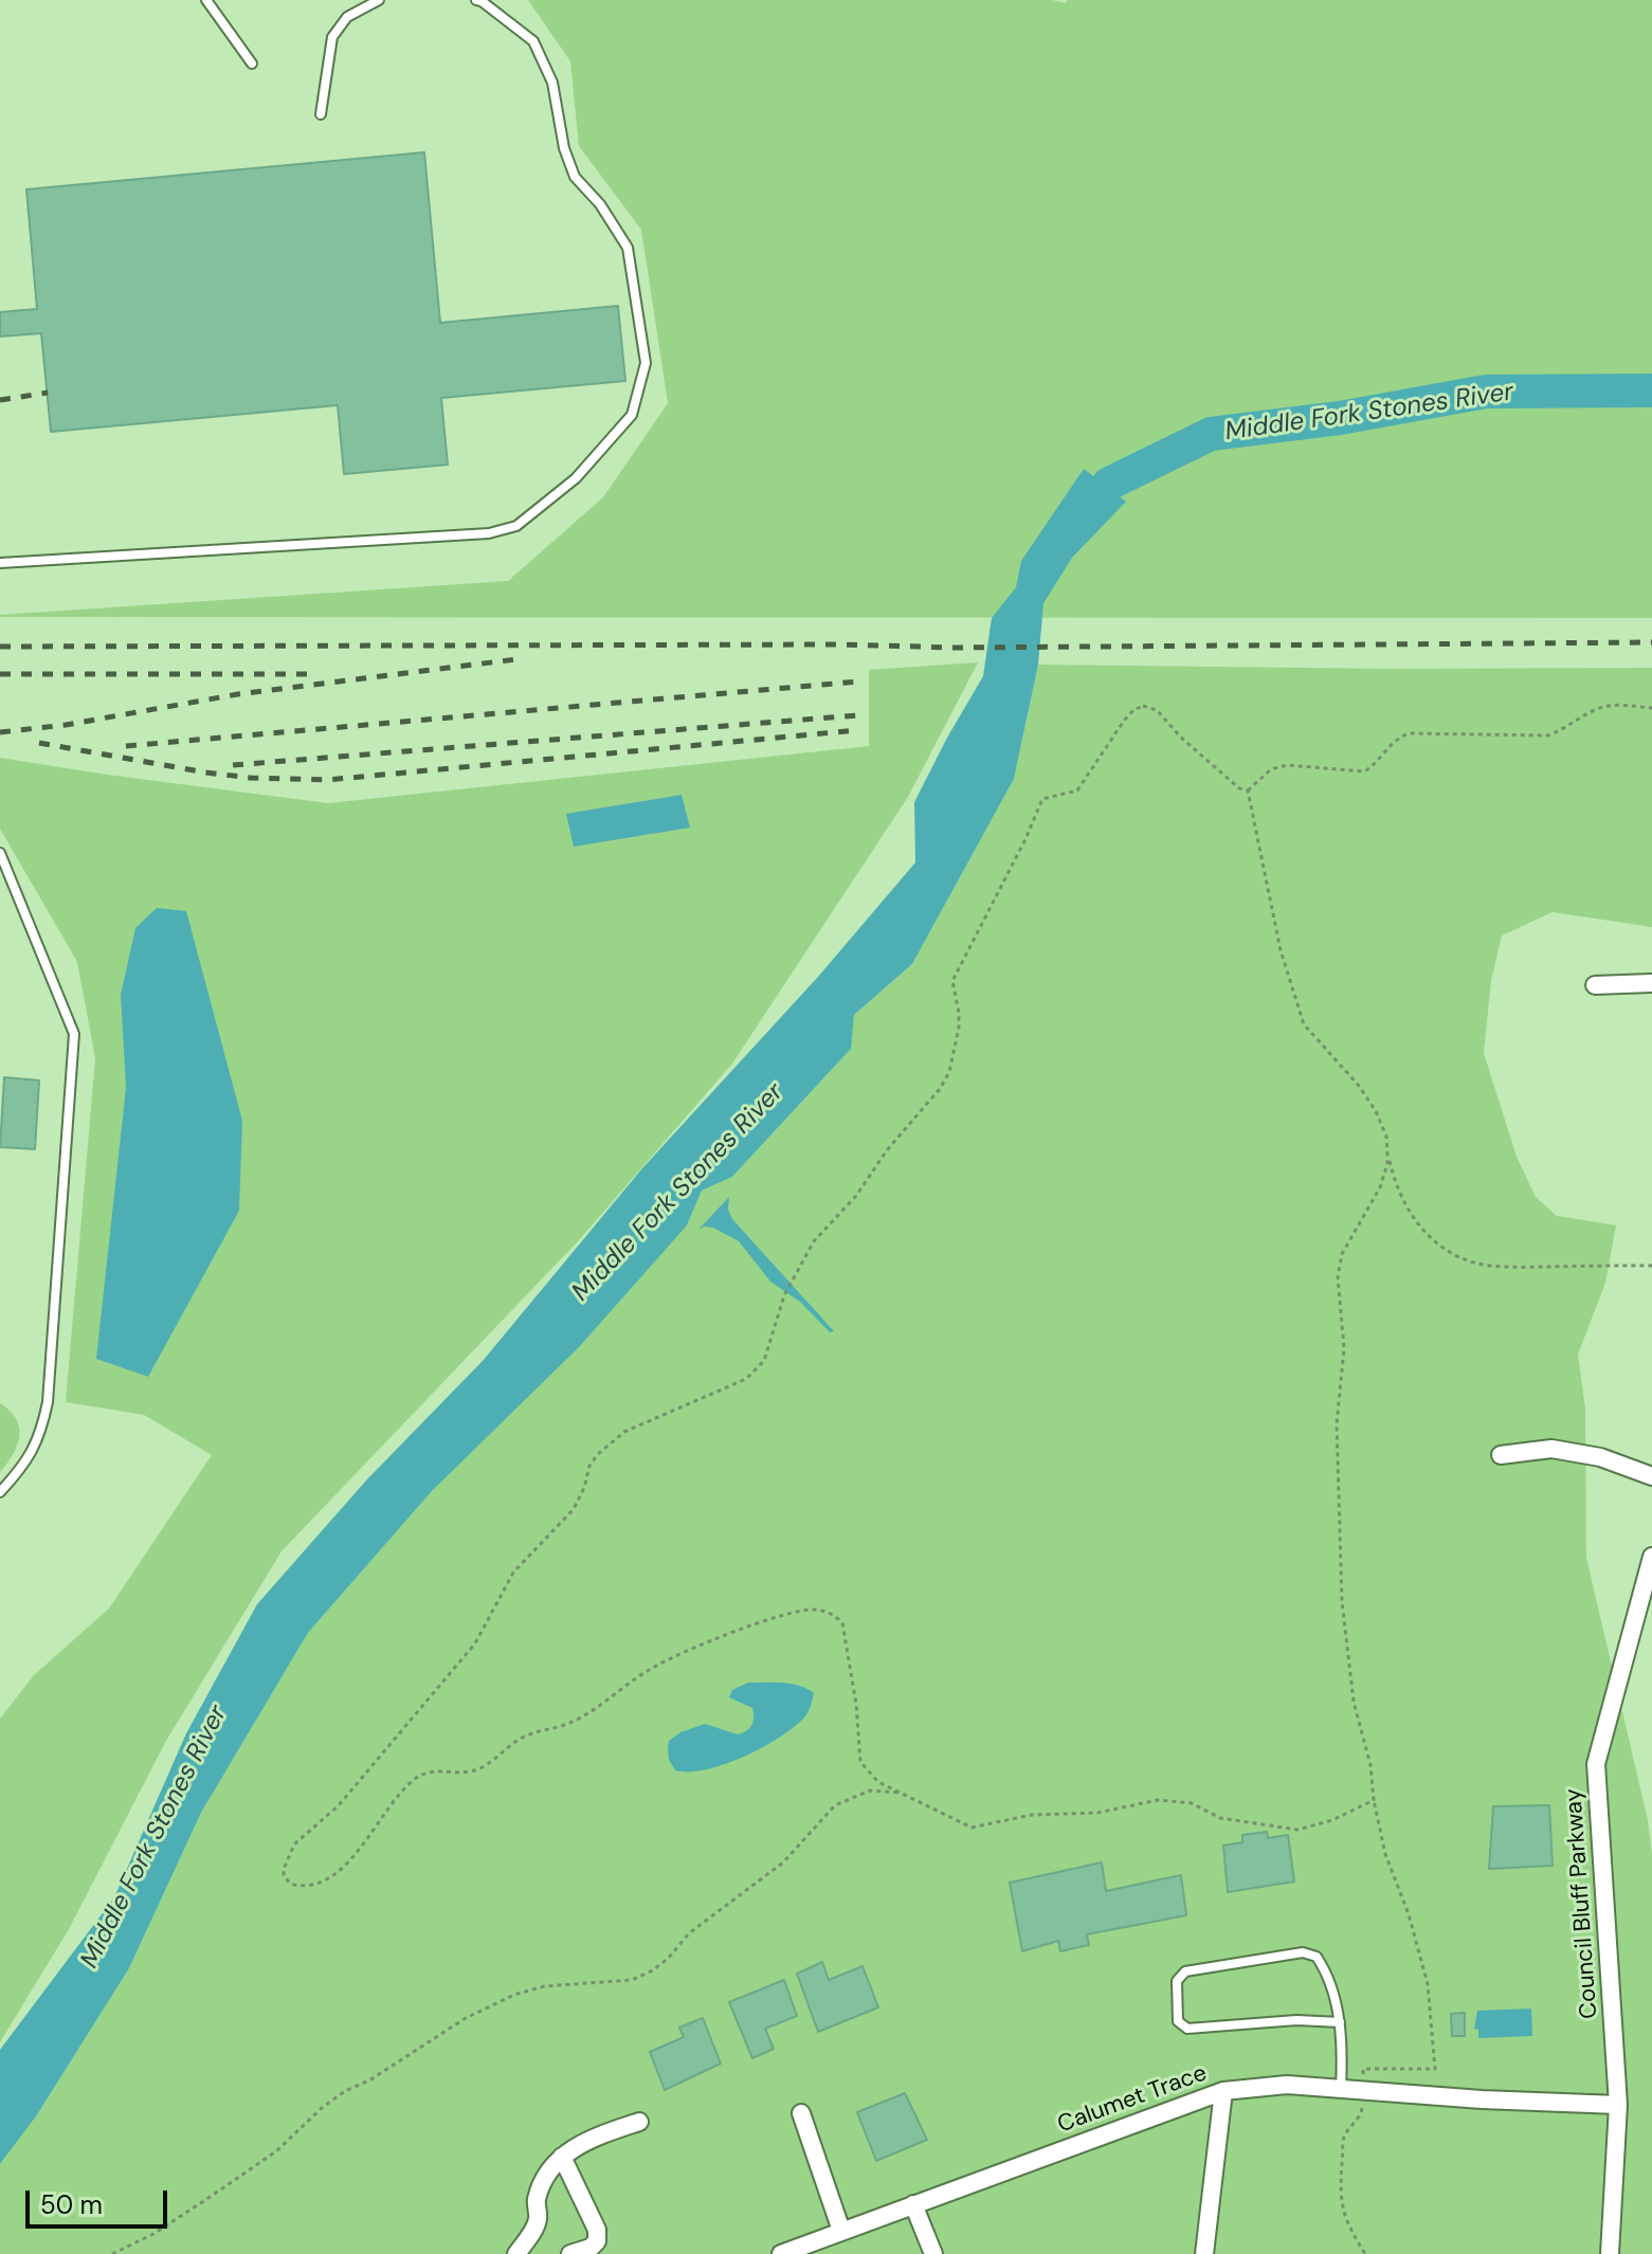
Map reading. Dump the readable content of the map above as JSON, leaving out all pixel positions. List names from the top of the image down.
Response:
{
  "streets": {
    "street": ["Council Bluff Parkway", "Calumet Trace"]
  },
  "crossings": [
    ["Council Bluff Parkway", "Calumet Trace"]
  ],
  "water": ["Middle Fork Stones River"],
  "scale_bar": "50 m"
}
